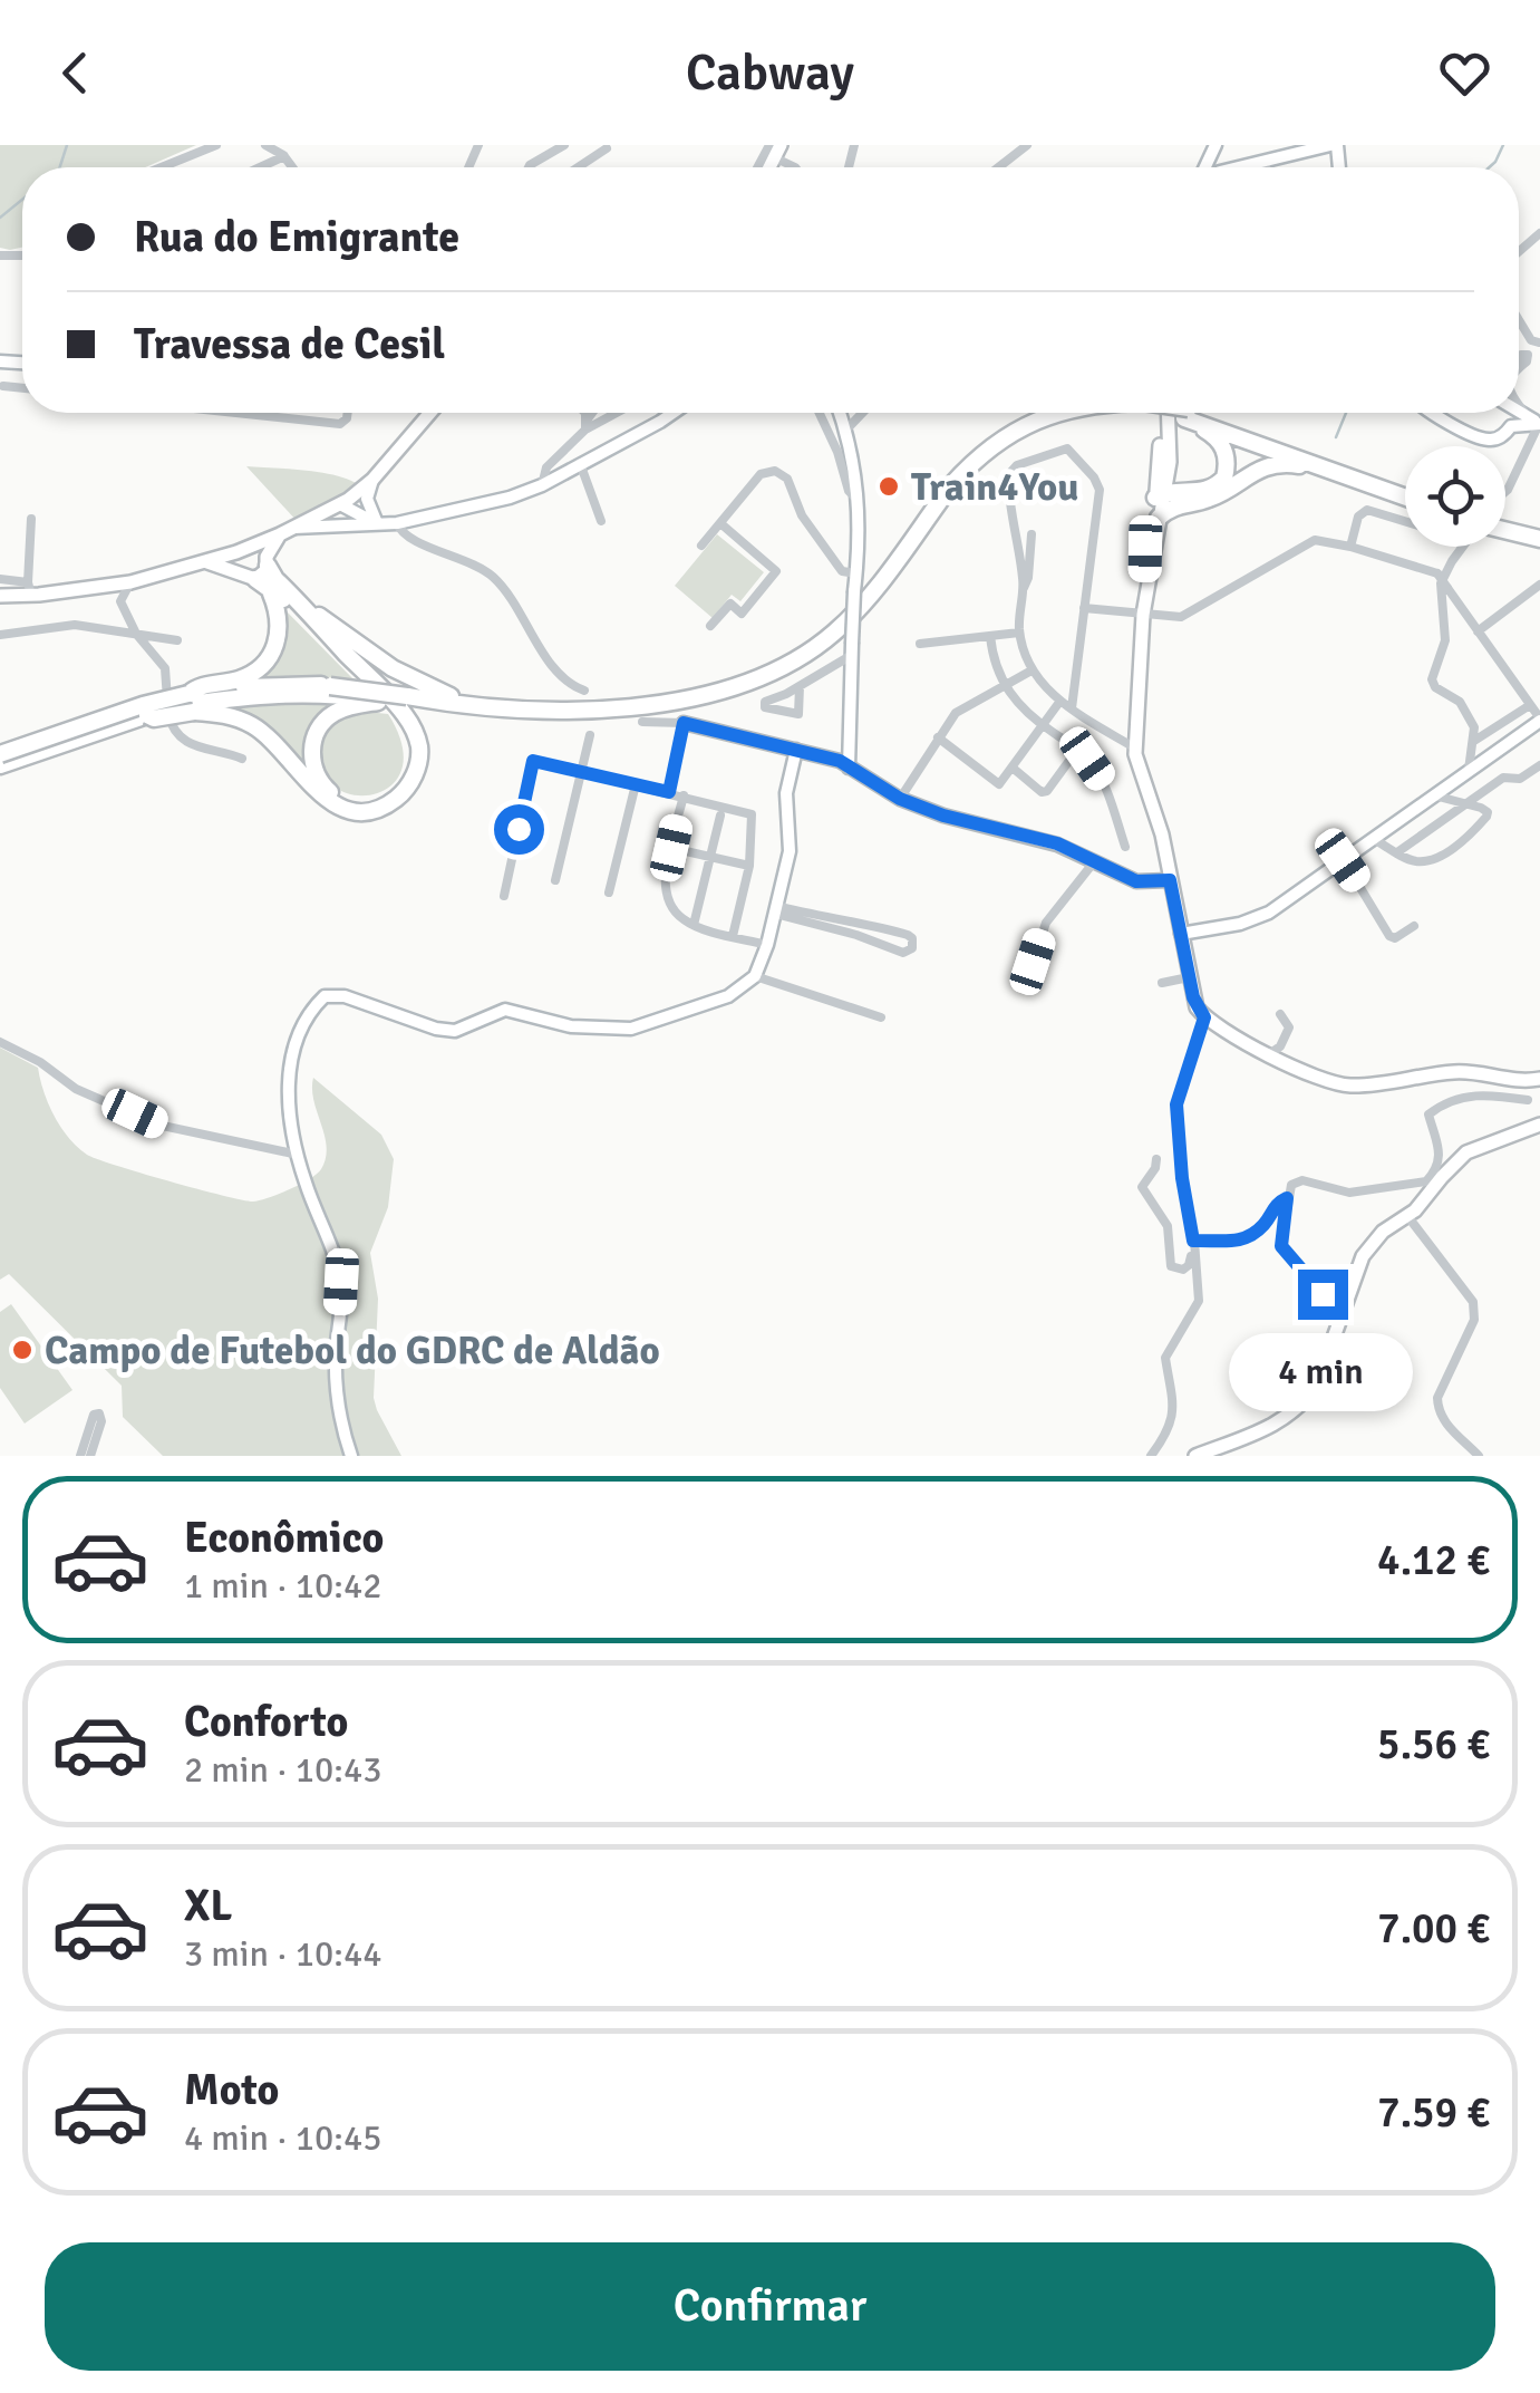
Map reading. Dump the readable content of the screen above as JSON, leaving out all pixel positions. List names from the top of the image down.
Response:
{
  "places": ["Train4You", "Campo de Futebol do GDRC de Aldão"],
  "page": {
    "header": "Cabway",
    "banner": ["Rua do Emigrante", "Travessa de Cesil"],
    "bubble": "4 min",
    "list": [
      {
        "name": "Econômico",
        "note": "1 min · 10:42",
        "value": "4.12 €"
      },
      {
        "name": "Conforto",
        "note": "2 min · 10:43",
        "value": "5.56 €"
      },
      {
        "name": "XL",
        "note": "3 min · 10:44",
        "value": "7.00 €"
      },
      {
        "name": "Moto",
        "note": "4 min · 10:45",
        "value": "7.59 €"
      }
    ],
    "buttons": "Confirmar"
  }
}
